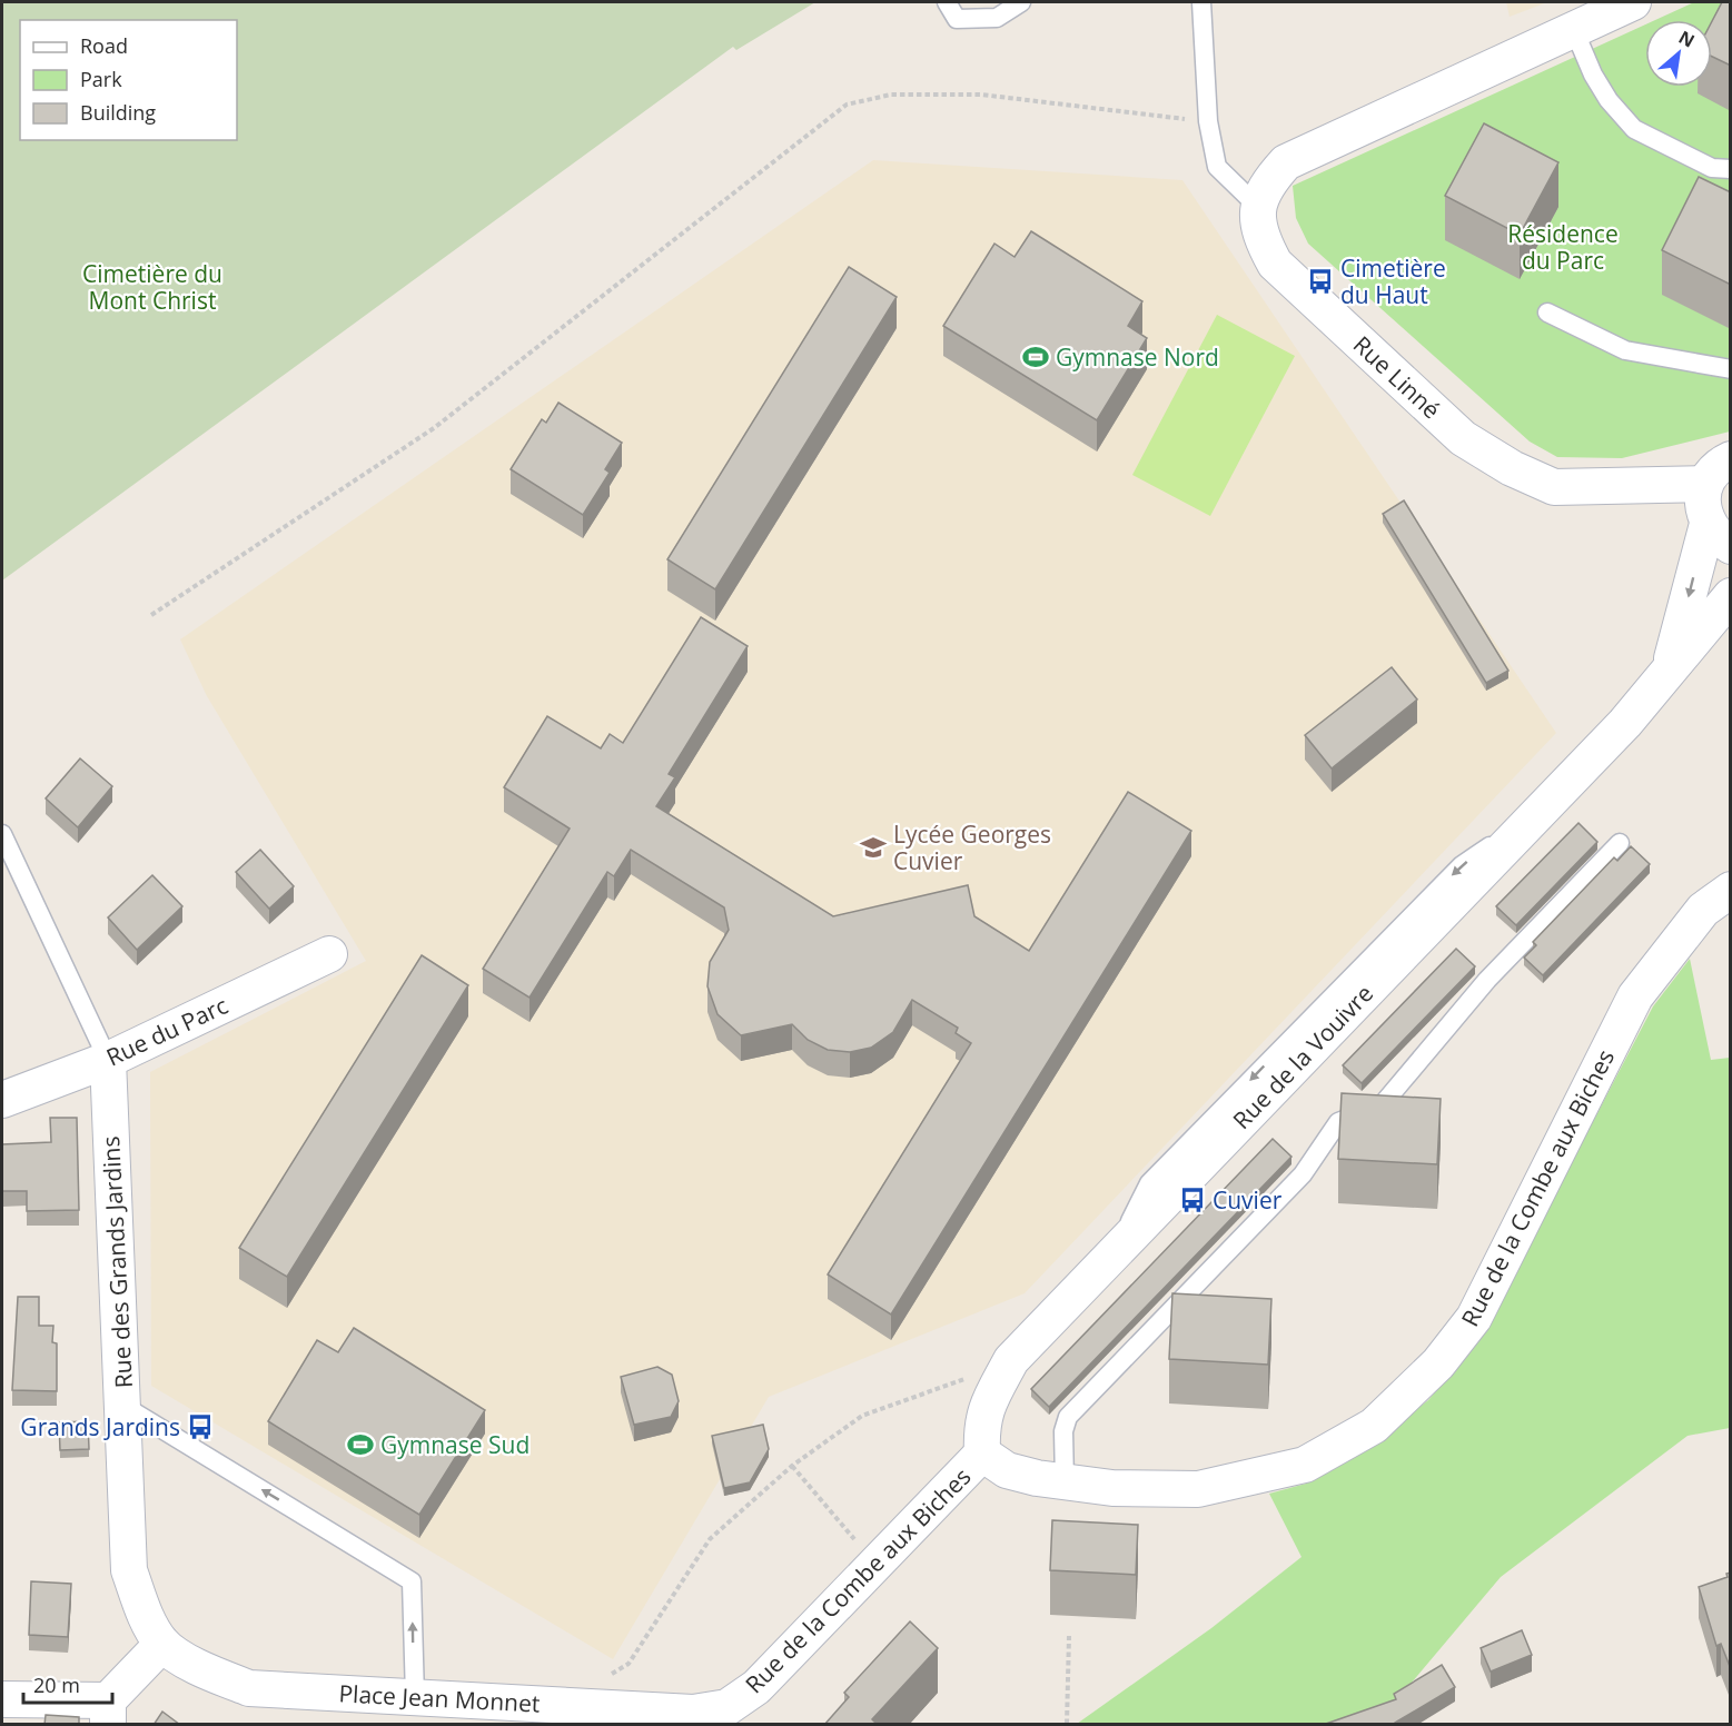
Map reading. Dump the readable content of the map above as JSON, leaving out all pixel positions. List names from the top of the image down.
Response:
{
  "streets": {
    "street": [
      "Rue Linné",
      "Rue du Parc",
      "Rue de la Vouivre",
      "Rue de la Combe aux Biches",
      "Rue des Grands Jardins",
      "Place Jean Monnet"
    ]
  },
  "crossings": [
    ["Rue du Parc", "Rue des Grands Jardins"],
    ["Rue de la Vouivre", "Rue de la Combe aux Biches"],
    ["Rue de la Combe aux Biches", "Place Jean Monnet"],
    ["Rue des Grands Jardins", "Place Jean Monnet"]
  ],
  "parks": ["Résidence du Parc", "Cimetière du Mont Christ"],
  "places": {
    "bus stop": ["Cimetière du Haut", "Cuvier", "Grands Jardins"],
    "sports": ["Gymnase Nord", "Gymnase Sud"],
    "school or university": ["Lycée Georges Cuvier"]
  },
  "legend": ["Road", "Park", "Building"],
  "scale_bar": "20 m",
  "north": "top right"
}
